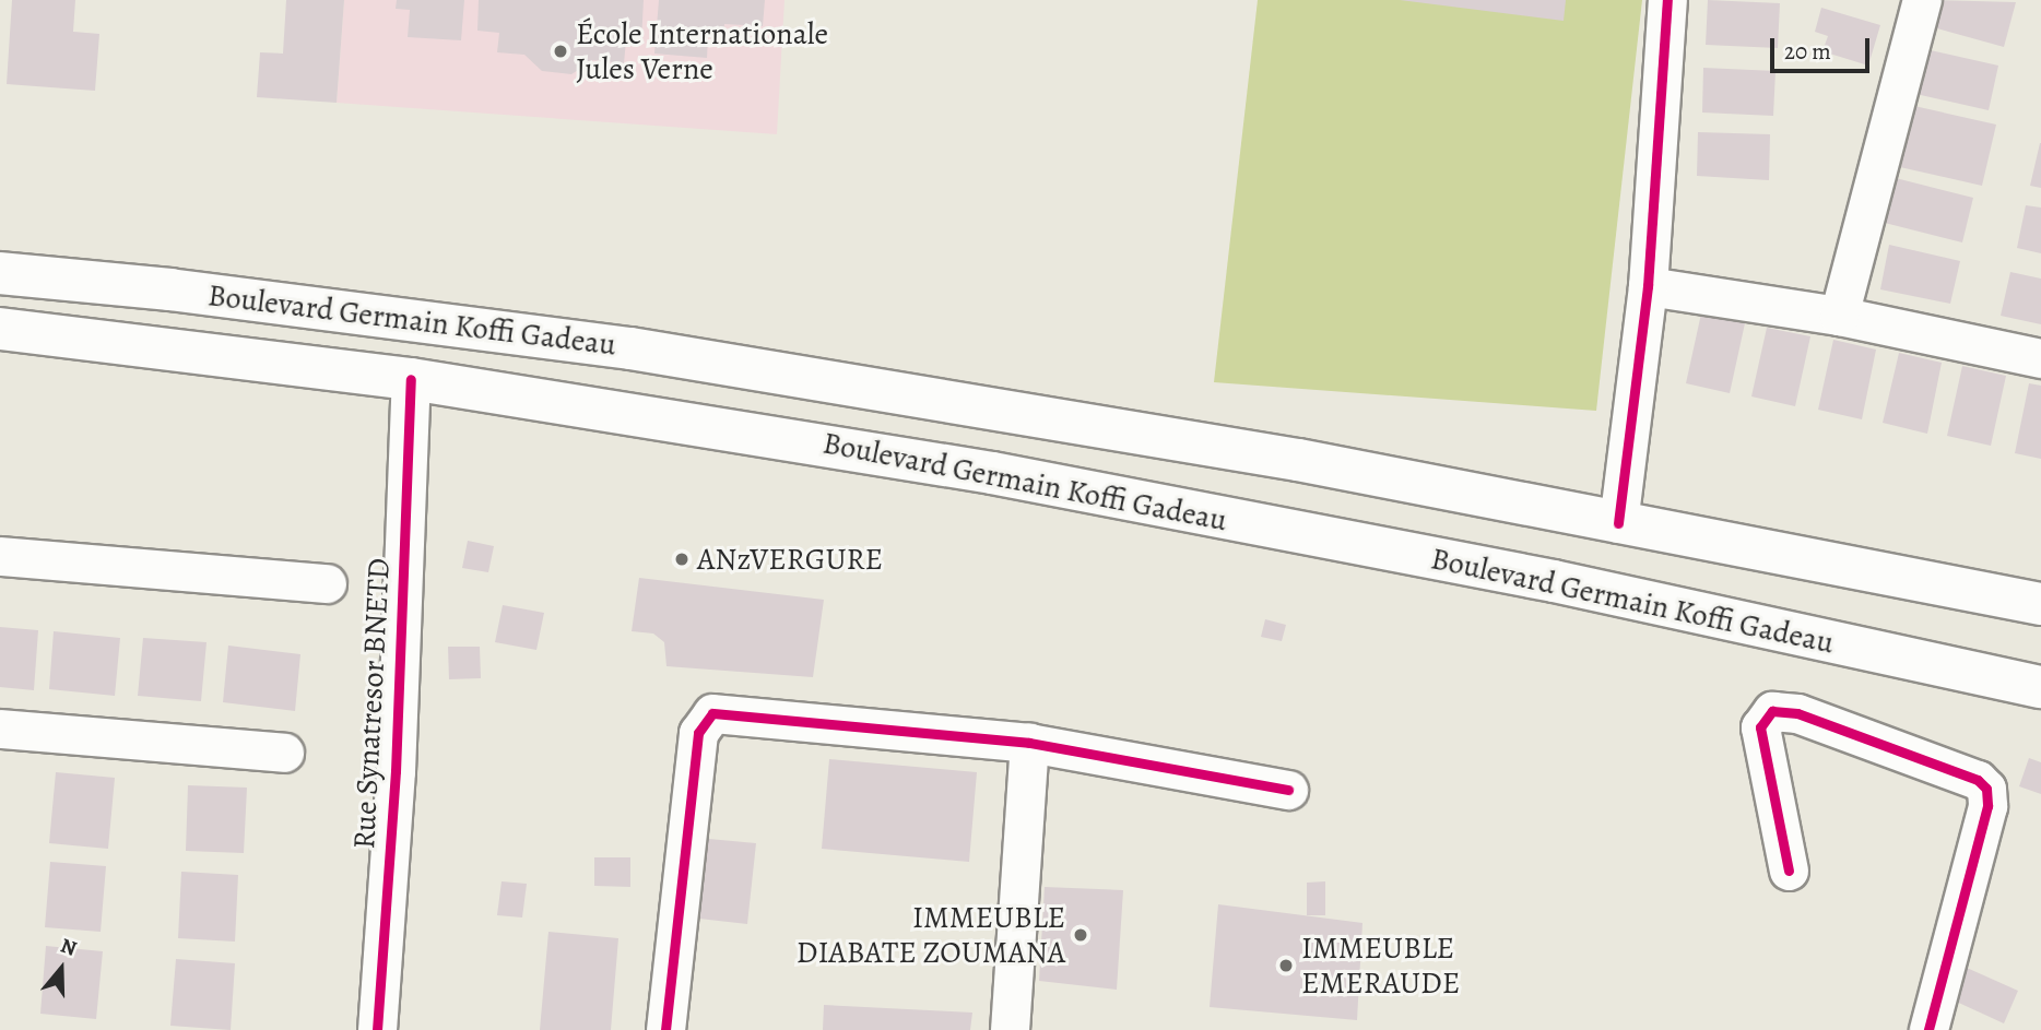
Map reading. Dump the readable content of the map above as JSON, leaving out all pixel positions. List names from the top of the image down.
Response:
{
  "streets": {
    "main road": ["Boulevard Germain Koffi Gadeau"],
    "street": ["Rue Synatresor BNETD"]
  },
  "crossings": [
    ["Boulevard Germain Koffi Gadeau", "Rue Synatresor BNETD"]
  ],
  "places": [
    "École Internationale Jules Verne",
    "ANzVERGURE",
    "IMMEUBLE DIABATE ZOUMANA",
    "IMMEUBLE EMERAUDE"
  ],
  "scale_bar": "20 m",
  "north": "top"
}
